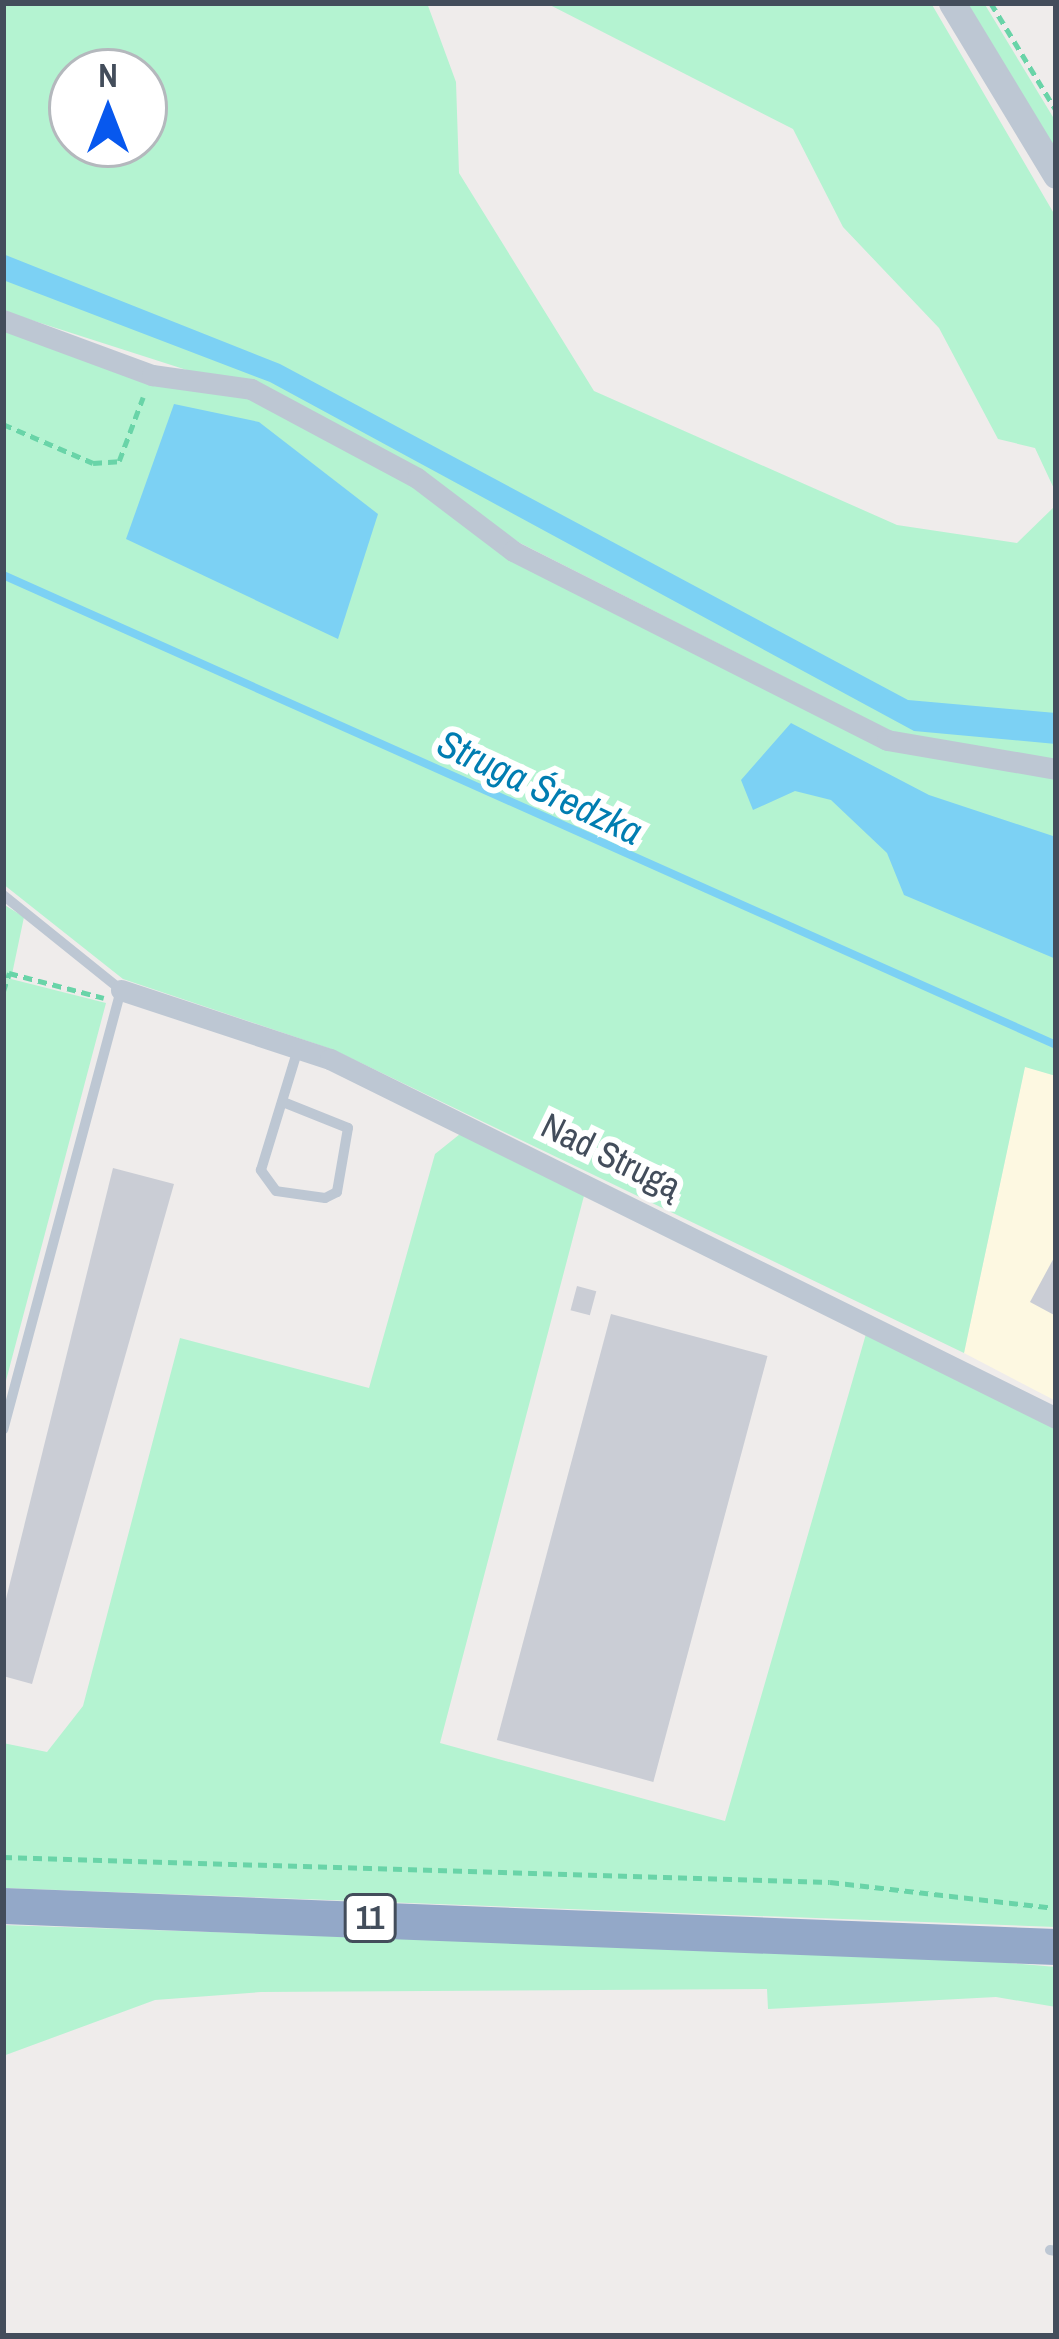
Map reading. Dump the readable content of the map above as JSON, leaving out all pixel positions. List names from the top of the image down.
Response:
{
  "streets": {
    "highway": ["11"],
    "street": ["Nad Strugą"]
  },
  "water": ["Struga Średzka"],
  "north": "top"
}
